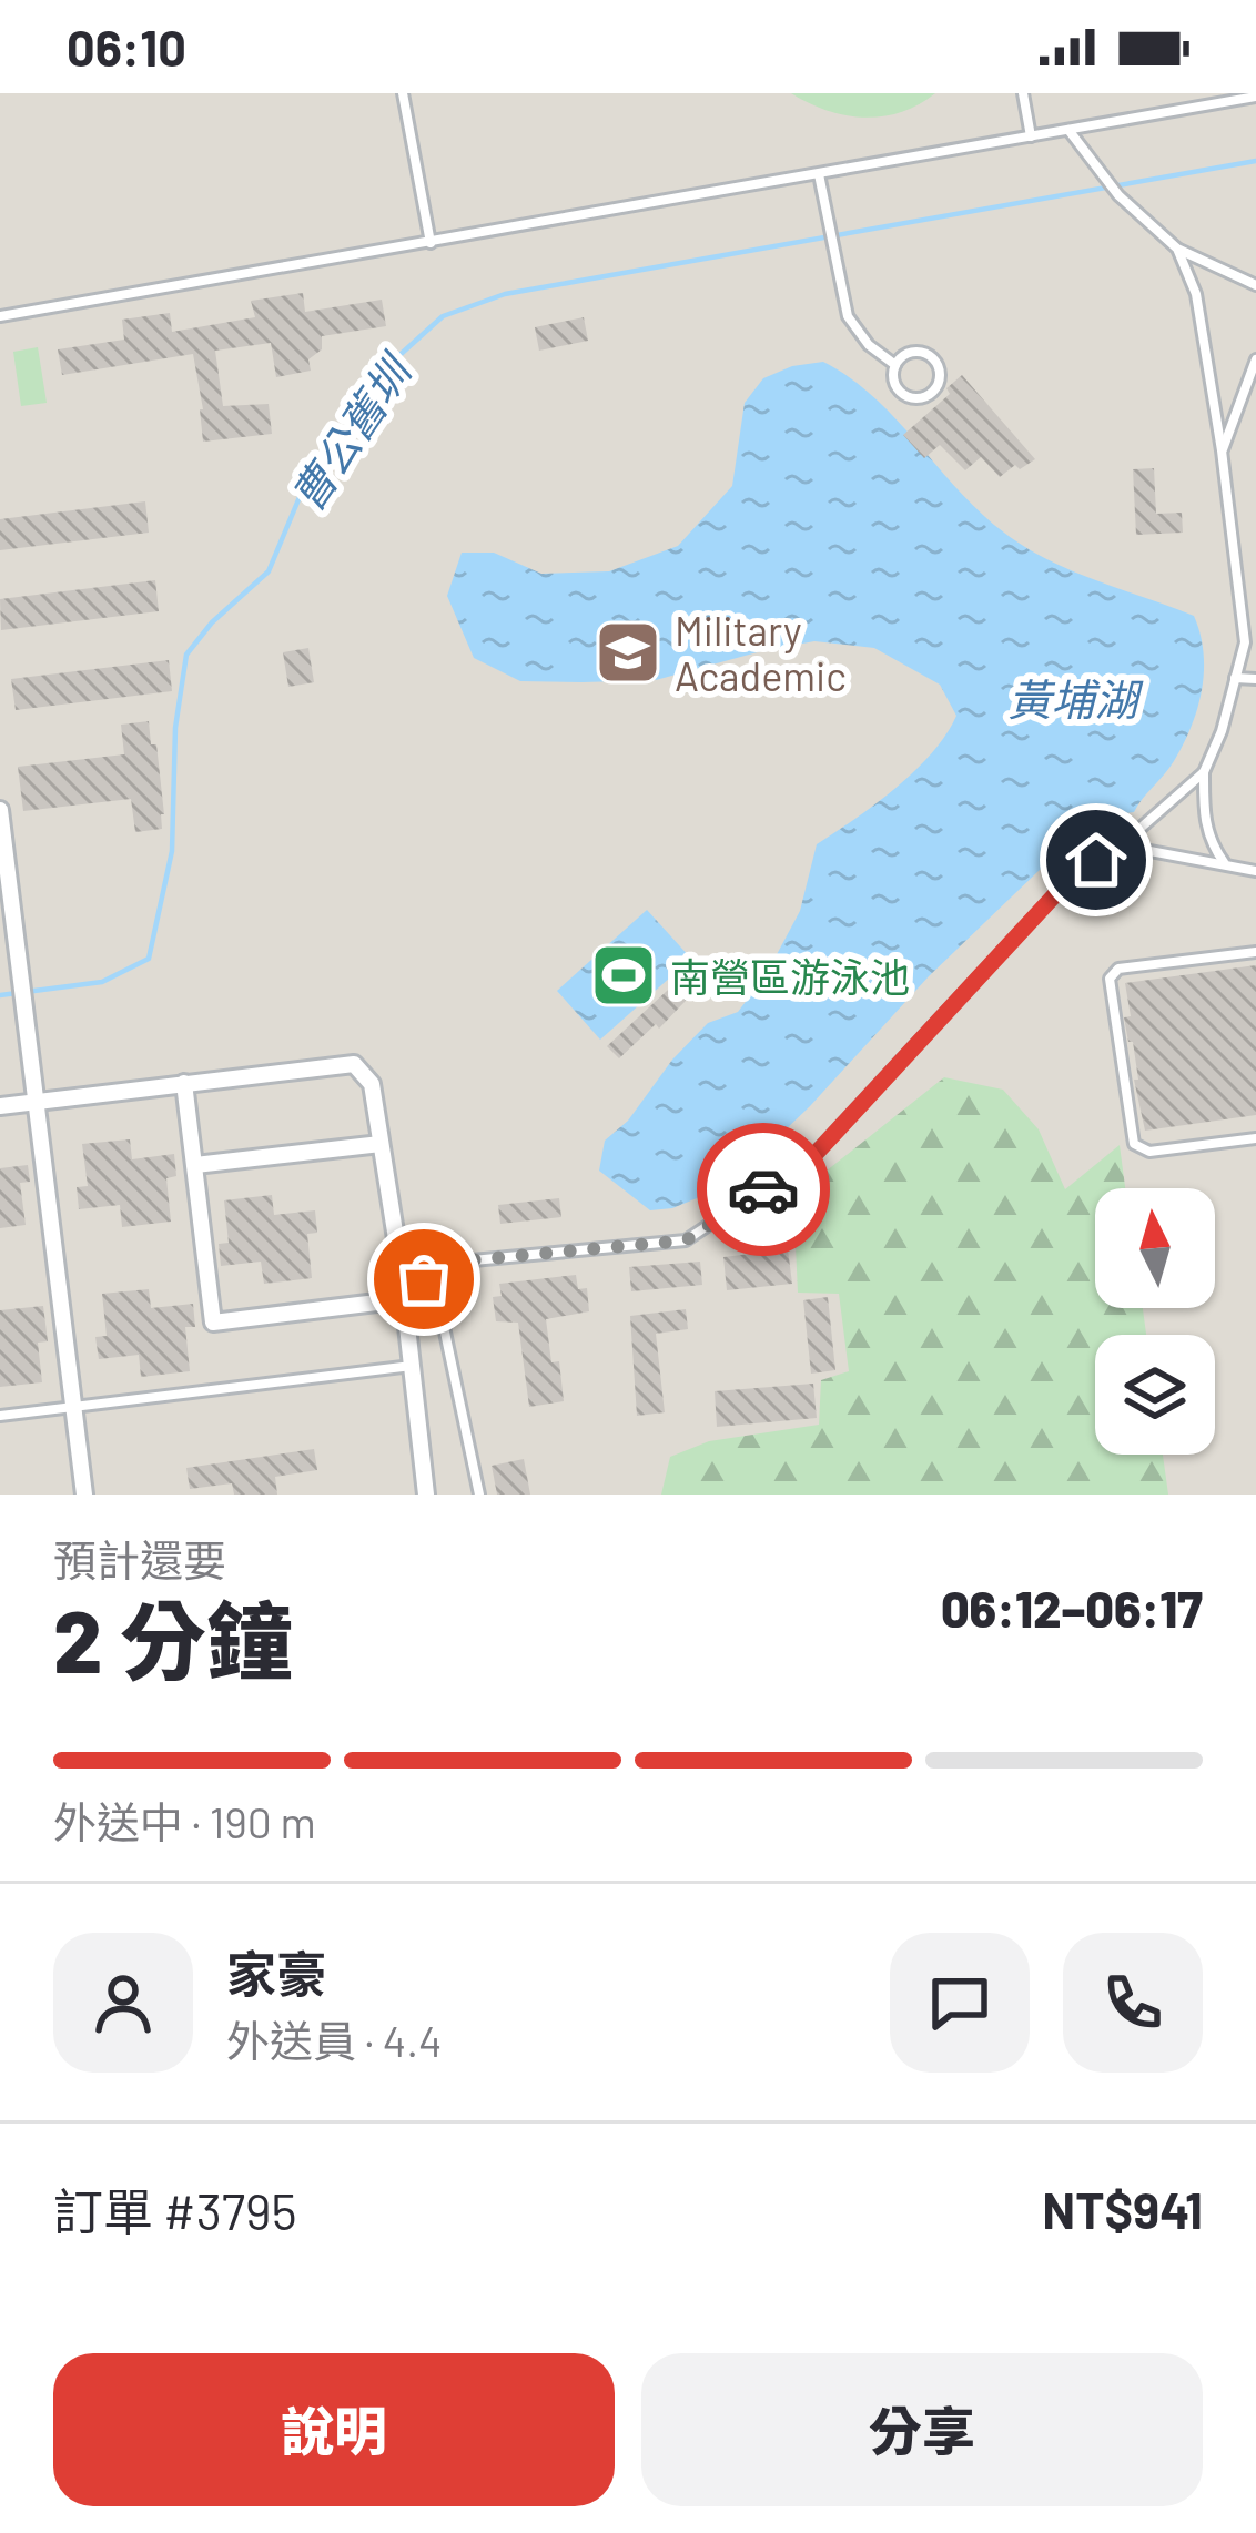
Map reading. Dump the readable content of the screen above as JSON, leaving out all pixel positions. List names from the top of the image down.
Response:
{
  "water": ["曹公舊圳", "黃埔湖"],
  "places": {
    "school or university": ["Military Academic"],
    "sports": ["南營區游泳池"]
  },
  "north": "top",
  "page": {
    "status": "06:10",
    "heading": ["2 分鐘", "預計還要", "06:12–06:17"],
    "panel": [
      "家豪",
      "外送員 · 4.4",
      "訂單 #3795",
      "NT$941"
    ],
    "bar": "外送中 · 190 m",
    "buttons": ["說明", "分享"]
  }
}
